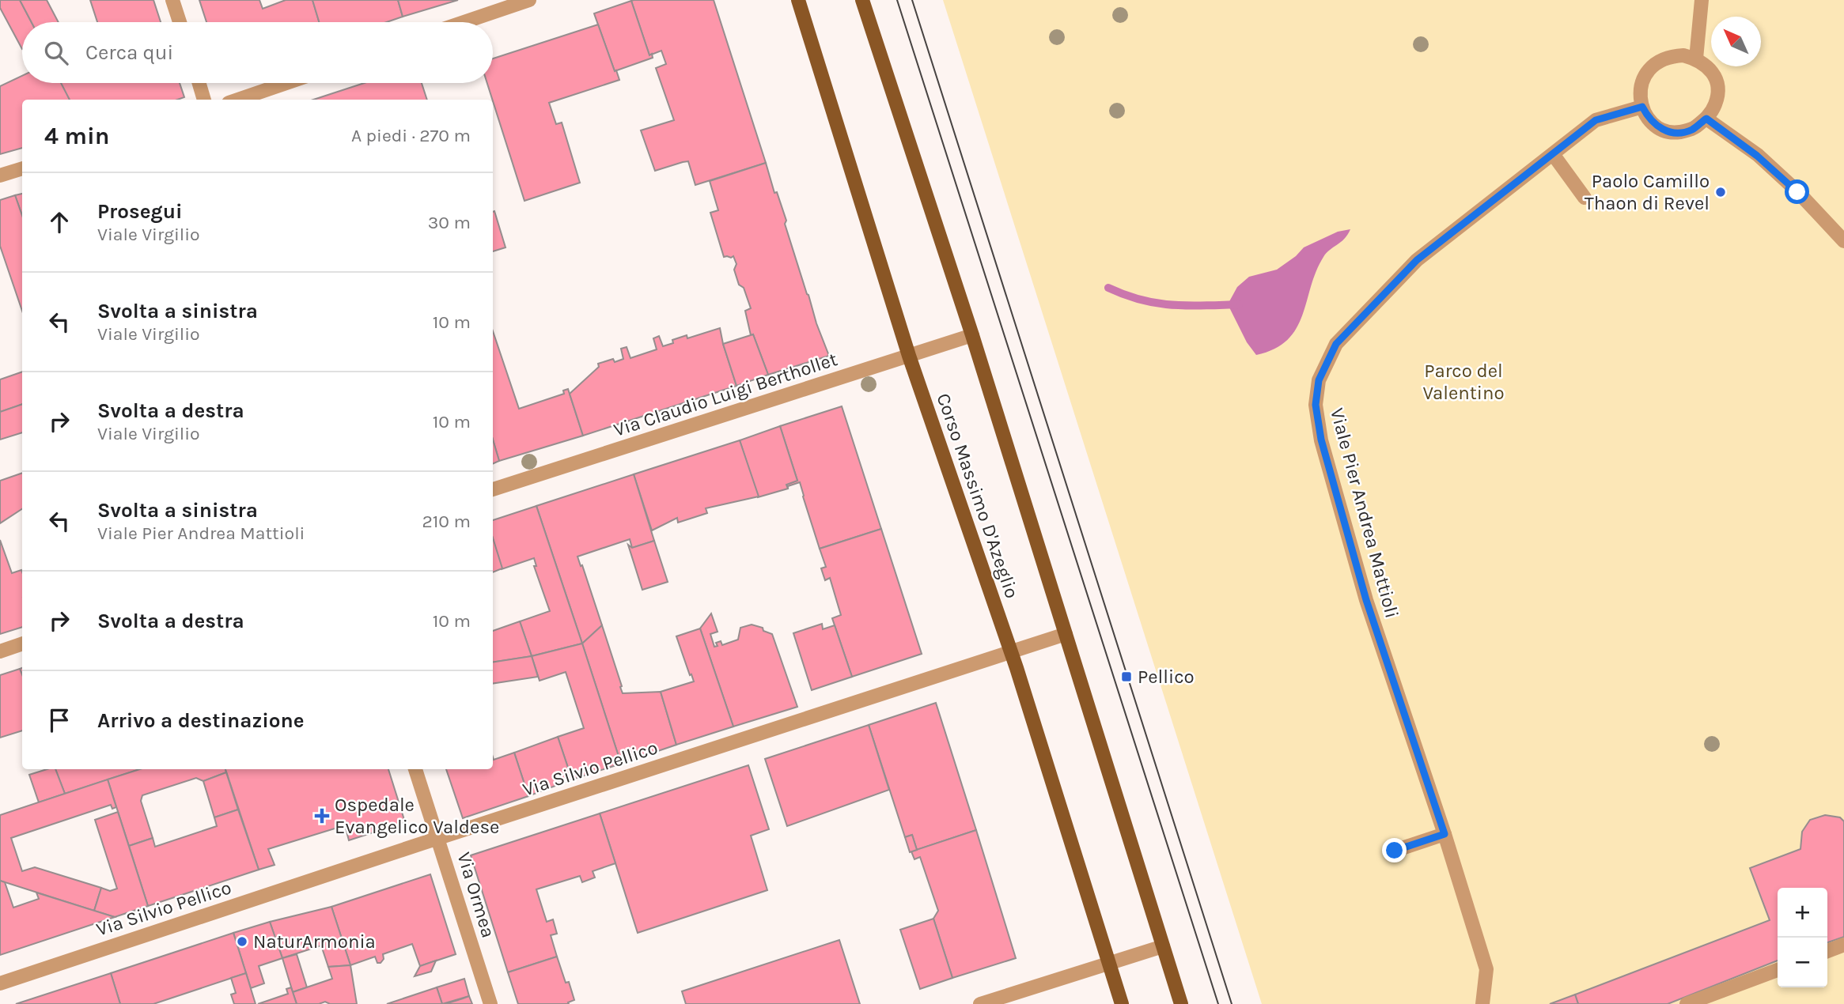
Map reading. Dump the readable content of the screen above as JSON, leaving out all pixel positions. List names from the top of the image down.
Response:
{
  "streets": {
    "main road": ["Corso Massimo D'Azeglio"],
    "street": [
      "Via Claudio Luigi Berthollet",
      "Viale Pier Andrea Mattioli",
      "Via Silvio Pellico",
      "Via Ormea"
    ]
  },
  "crossings": [
    ["Via Claudio Luigi Berthollet", "Corso Massimo D'Azeglio"],
    ["Corso Massimo D'Azeglio", "Via Silvio Pellico"],
    ["Via Silvio Pellico", "Via Ormea"]
  ],
  "parks": ["Parco del Valentino"],
  "places": {
    "other": ["Paolo Camillo Thaon di Revel", "NaturArmonia"],
    "transit": ["Pellico"],
    "health": ["Ospedale Evangelico Valdese"]
  },
  "north": "top left",
  "page": {
    "search": "Cerca qui",
    "heading": ["4 min", "A piedi · 270 m"],
    "list": [
      ["Prosegui", "Viale Virgilio", "30 m"],
      ["Svolta a sinistra", "Viale Virgilio", "10 m"],
      ["Svolta a destra", "Viale Virgilio", "10 m"],
      ["Svolta a sinistra", "Viale Pier Andrea Mattioli", "210 m"],
      ["Svolta a destra", "10 m"],
      "Arrivo a destinazione"
    ],
    "map_buttons": ["+", "−"]
  }
}
